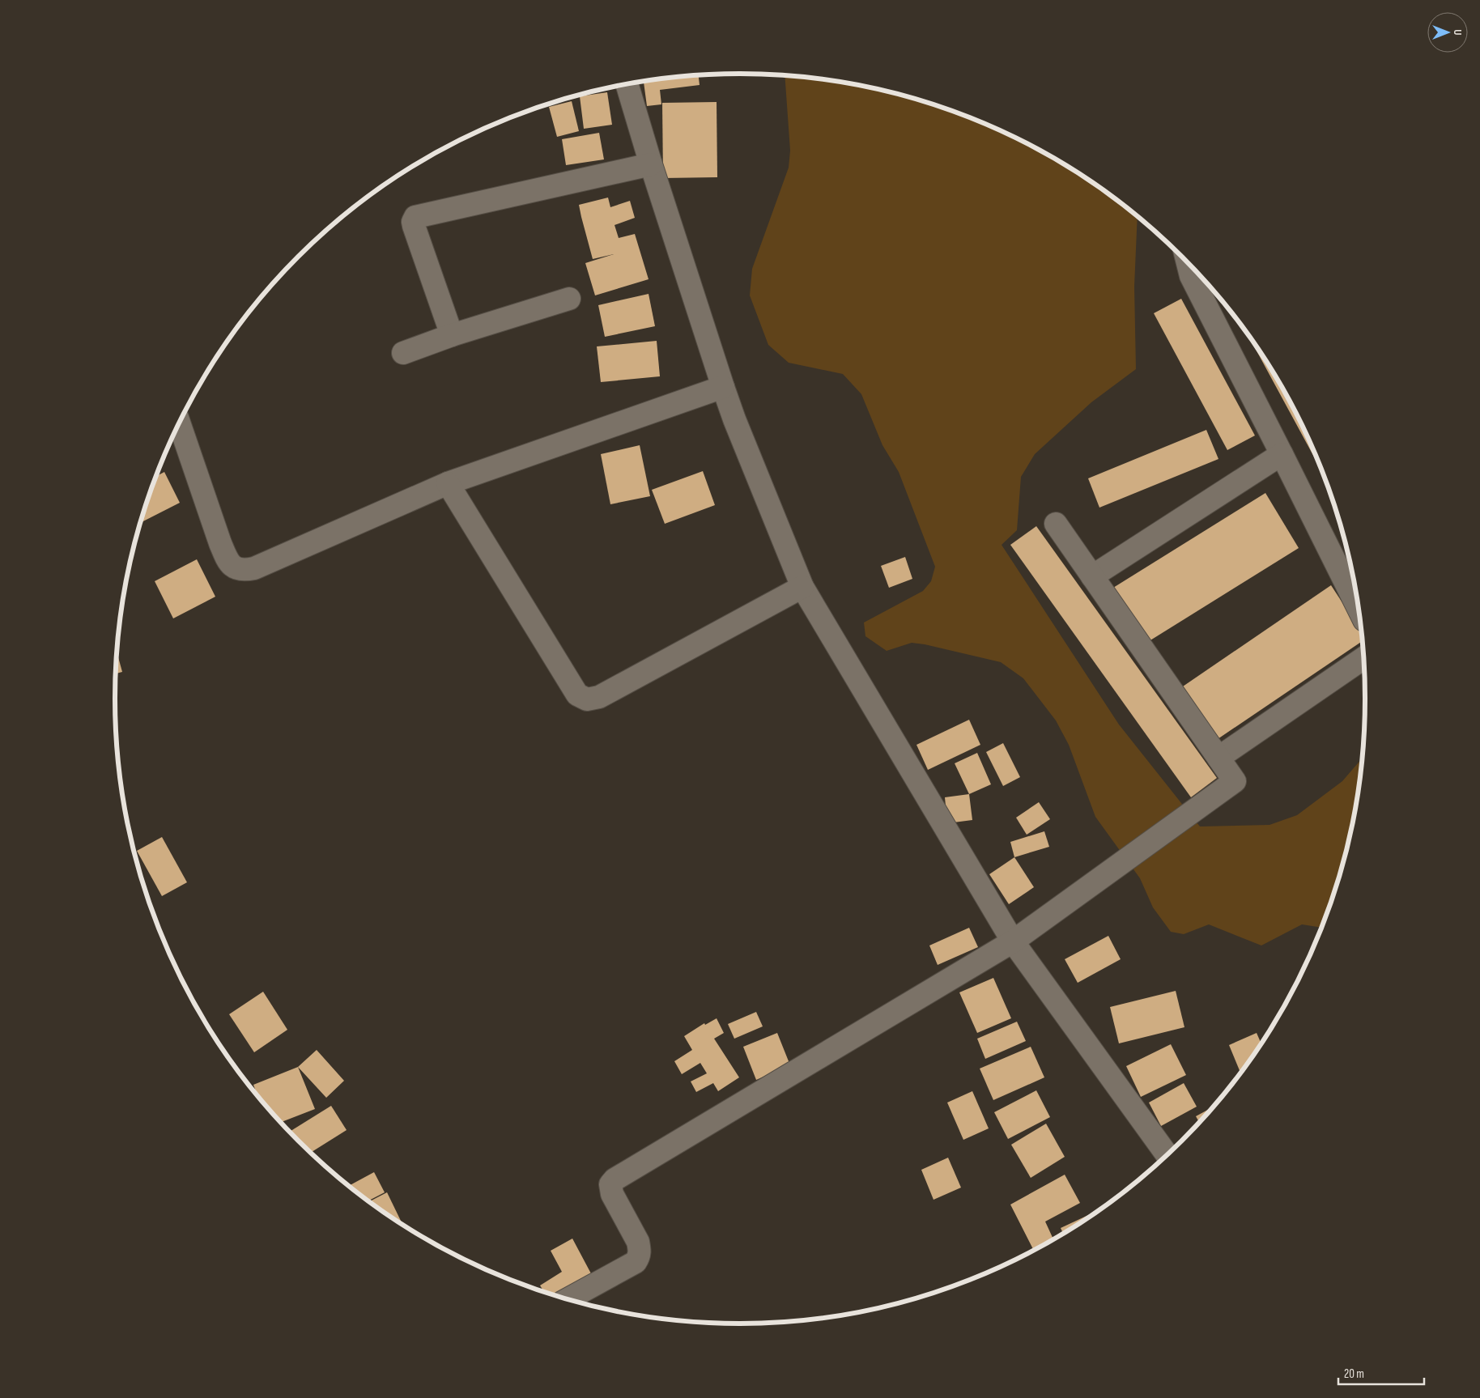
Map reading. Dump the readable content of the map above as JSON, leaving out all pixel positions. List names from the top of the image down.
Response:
{
  "scale_bar": "20 m",
  "north": "right"
}
